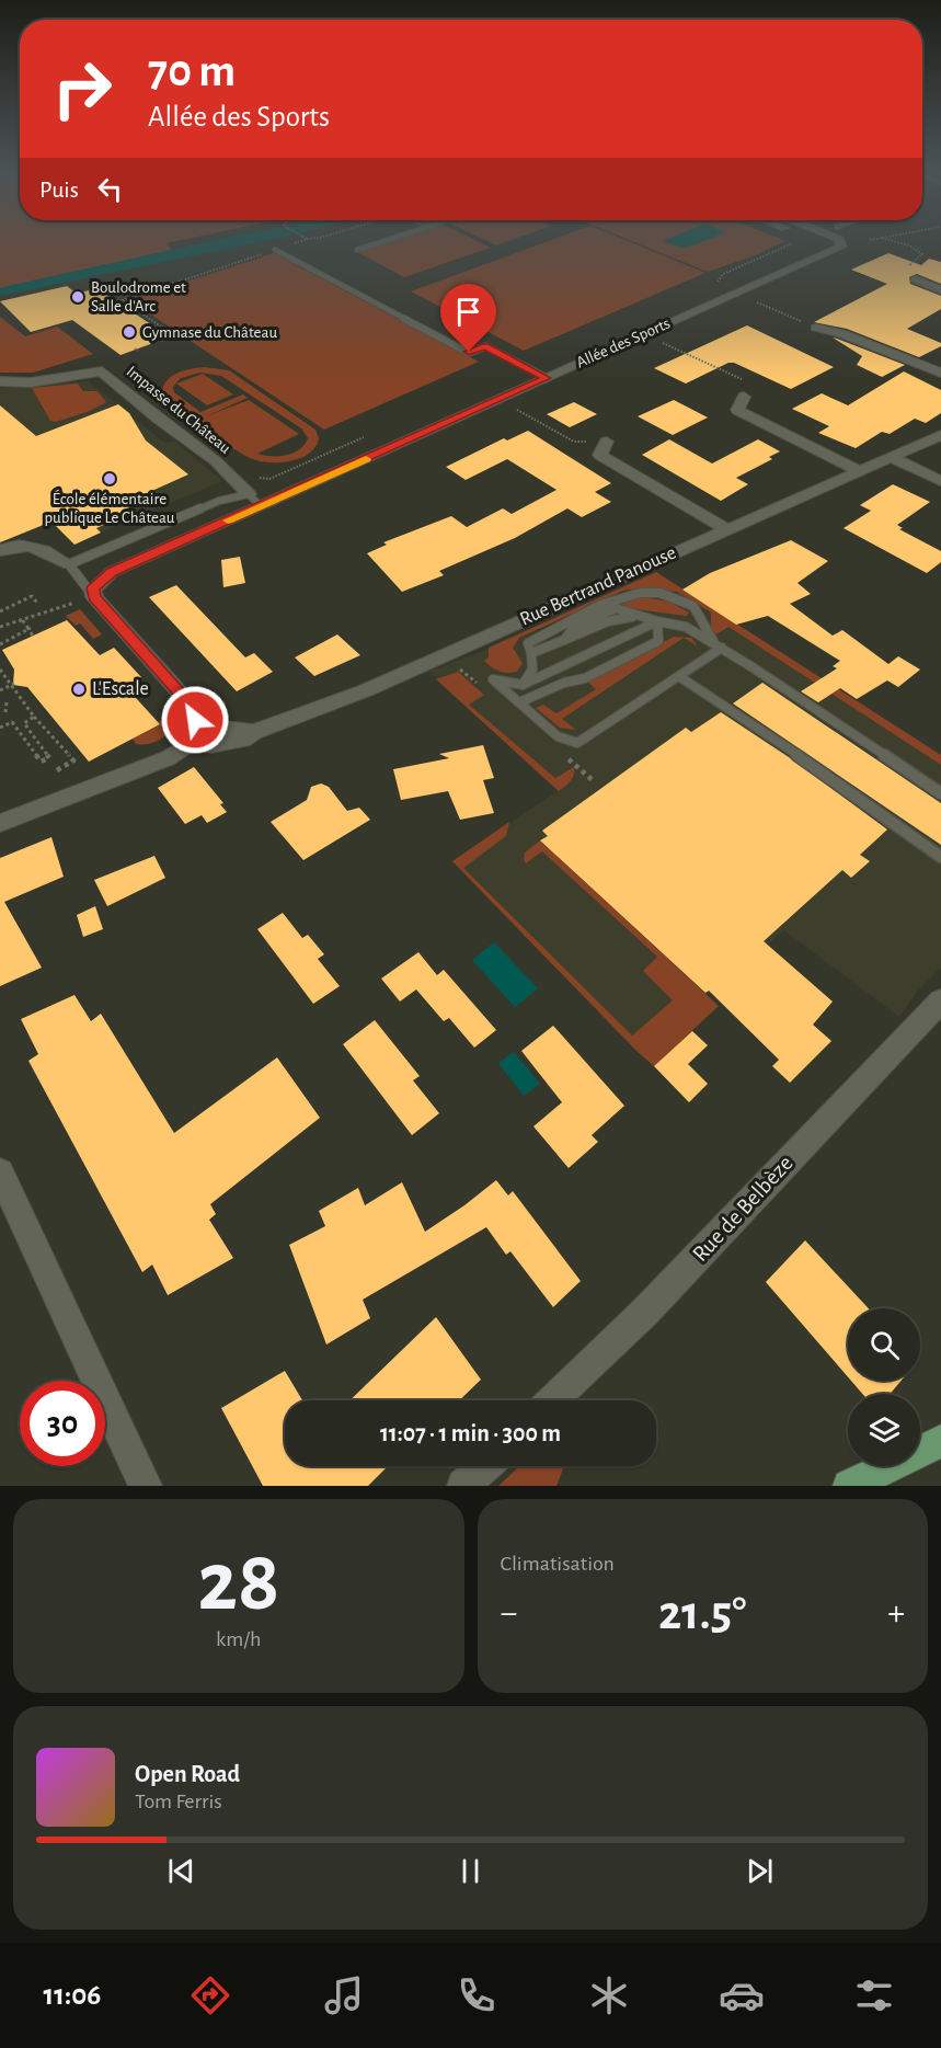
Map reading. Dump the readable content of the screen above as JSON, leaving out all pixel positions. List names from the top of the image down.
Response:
{
  "streets": {
    "street": [
      "Allée des Sports",
      "Impasse du Château",
      "Rue Bertrand Panouse",
      "Rue de Belbèze"
    ]
  },
  "crossings": [
    ["Allée des Sports", "Impasse du Château"]
  ],
  "places": [
    "Boulodrome et Salle d'Arc",
    "Gymnase du Château",
    "École élémentaire publique Le Château",
    "L'Escale"
  ],
  "page": {
    "turn": ["70 m", "Allée des Sports"],
    "then": "Puis",
    "limit": "30",
    "trip": "11:07 · 1 min · 300 m",
    "tile": [
      ["28", "km/h"],
      "Climatisation"
    ],
    "heat": ["−", "21.5°", "+"],
    "song": ["Open Road", "Tom Ferris"],
    "tabs": "11:06"
  }
}
